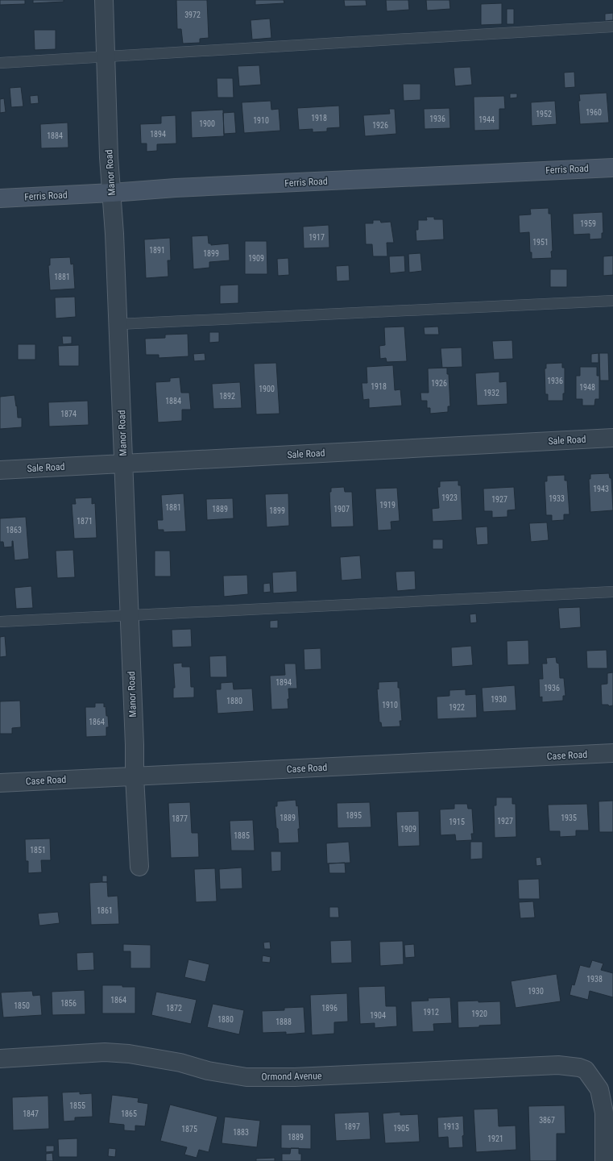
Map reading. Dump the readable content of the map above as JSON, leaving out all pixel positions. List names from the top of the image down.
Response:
{
  "streets": {
    "main road": ["Ferris Road"],
    "street": [
      "Manor Road",
      "Sale Road",
      "Case Road",
      "Ormond Avenue"
    ]
  },
  "crossings": [
    ["Ferris Road", "Manor Road"],
    ["Manor Road", "Sale Road"],
    ["Manor Road", "Case Road"]
  ],
  "house_numbers": [
    "3972",
    "1960",
    "1952",
    "1918",
    "1936",
    "1944",
    "1910",
    "1900",
    "1926",
    "1894",
    "1884",
    "1959",
    "1917",
    "1951",
    "1891",
    "1899",
    "1909",
    "1881",
    "1936",
    "1926",
    "1918",
    "1948",
    "1900",
    "1932",
    "1892",
    "1884",
    "1874",
    "1943",
    "1923",
    "1933",
    "1927",
    "1919",
    "1881",
    "1889",
    "1907",
    "1899",
    "1871",
    "1863",
    "1894",
    "1936",
    "1930",
    "1880",
    "1910",
    "1922",
    "1864",
    "1895",
    "1889",
    "1935",
    "1877",
    "1927",
    "1915",
    "1909",
    "1885",
    "1851",
    "1861",
    "1938",
    "1930",
    "1864",
    "1856",
    "1850",
    "1872",
    "1896",
    "1912",
    "1920",
    "1904",
    "1880",
    "1888",
    "1855",
    "1847",
    "1865",
    "3867",
    "1897",
    "1913",
    "1905",
    "1875",
    "1883",
    "1889",
    "1921"
  ]
}
